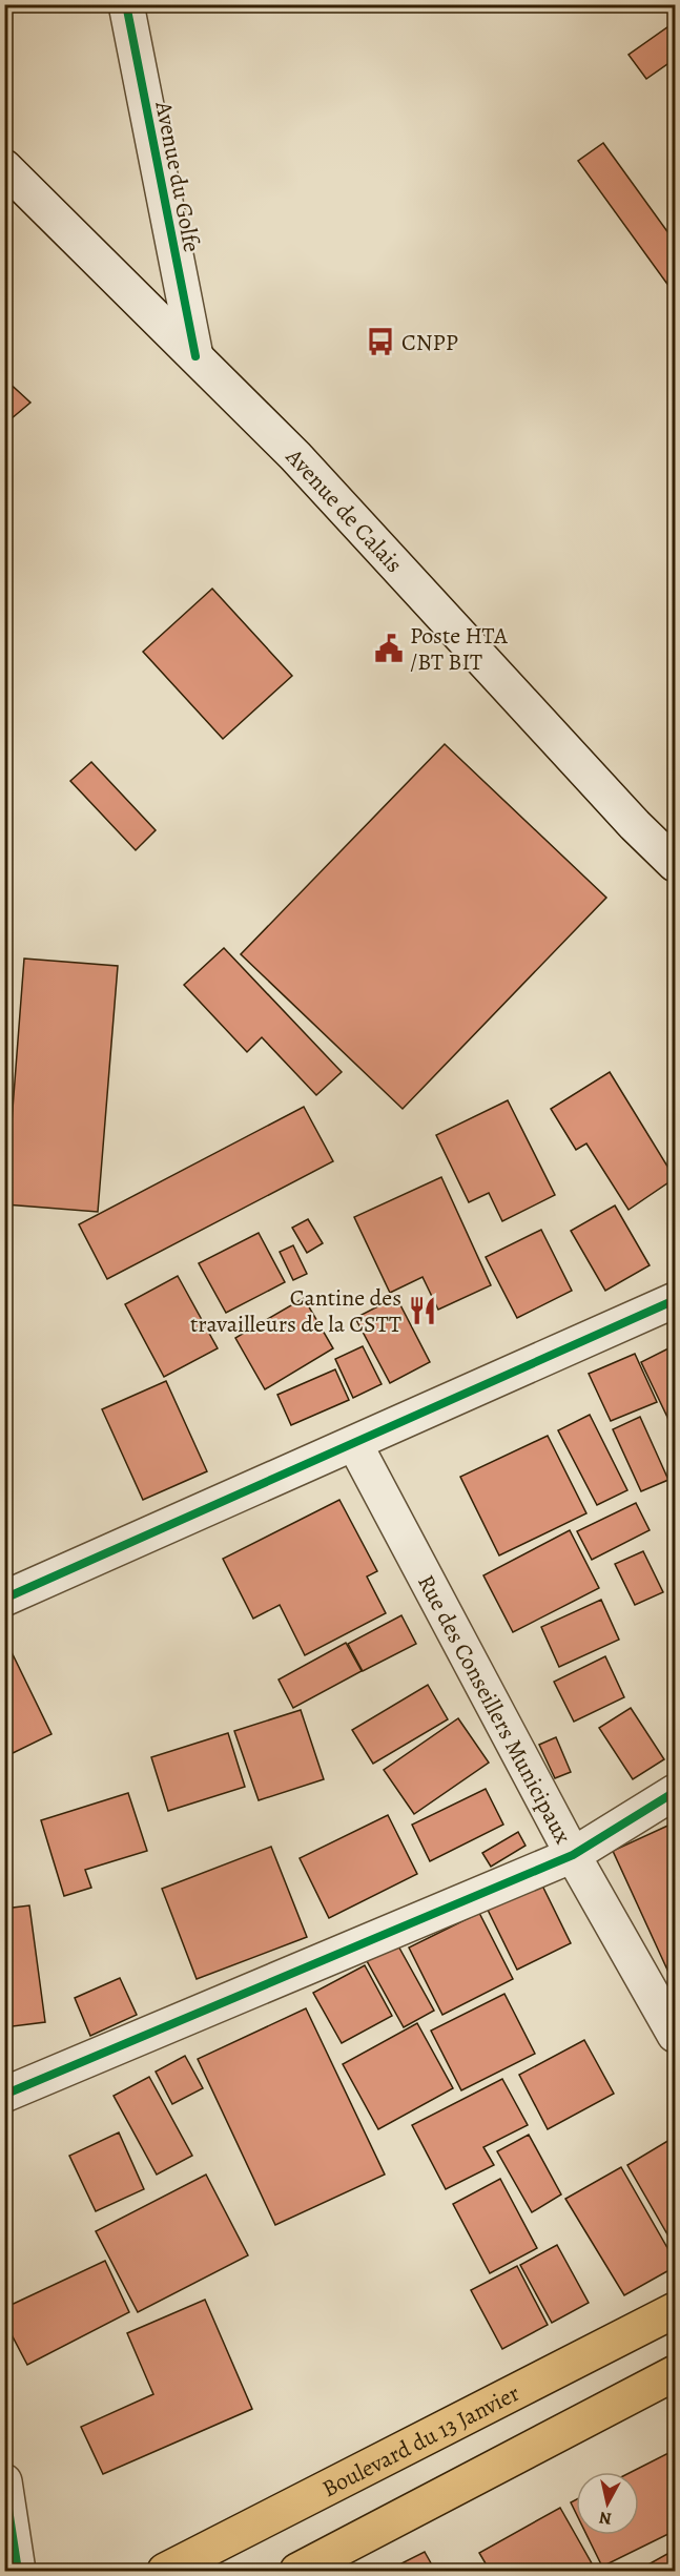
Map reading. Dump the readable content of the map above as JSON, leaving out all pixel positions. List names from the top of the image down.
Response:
{
  "streets": {
    "highway": ["Boulevard du 13 Janvier"],
    "street": ["Avenue du Golfe", "Avenue de Calais", "Rue des Conseillers Municipaux"]
  },
  "crossings": [
    ["Avenue du Golfe", "Avenue de Calais"]
  ],
  "places": {
    "bus stop": ["CNPP"],
    "public building": ["Poste HTA /BT BIT"],
    "restaurant": ["Cantine des travailleurs de la CSTT"]
  },
  "north": "bottom"
}
